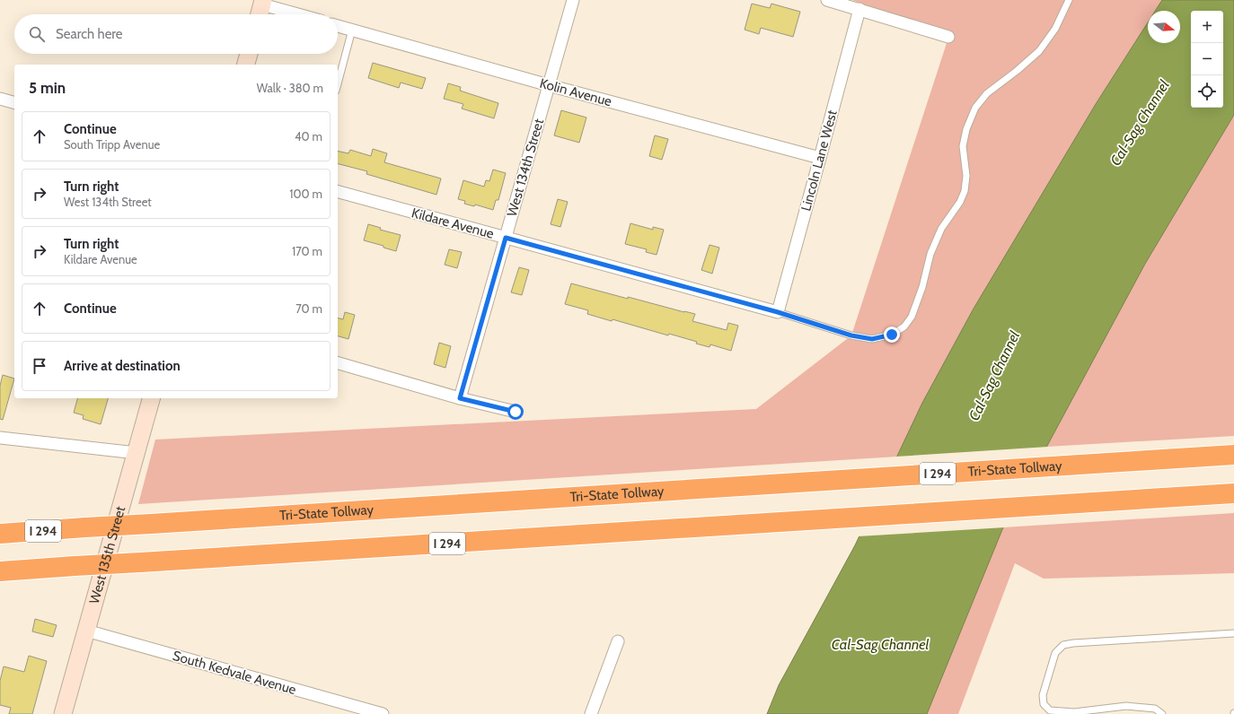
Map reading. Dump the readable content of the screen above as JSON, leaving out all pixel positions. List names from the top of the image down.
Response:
{
  "streets": {
    "highway": ["Tri-State Tollway", "I 294"],
    "street": [
      "Kolin Avenue",
      "Lincoln Lane West",
      "West 134th Street",
      "Kildare Avenue",
      "West 135th Street",
      "South Kedvale Avenue"
    ]
  },
  "crossings": [
    ["Kolin Avenue", "Lincoln Lane West"],
    ["Kolin Avenue", "West 134th Street"],
    ["Lincoln Lane West", "Kildare Avenue"],
    ["West 134th Street", "Kildare Avenue"],
    ["West 135th Street", "South Kedvale Avenue"]
  ],
  "water": ["Cal-Sag Channel"],
  "north": "right",
  "page": {
    "map_buttons": ["+", "−"],
    "search": "Search here",
    "heading": ["5 min", "Walk · 380 m"],
    "list": [
      ["Continue", "South Tripp Avenue", "40 m"],
      ["Turn right", "West 134th Street", "100 m"],
      ["Turn right", "Kildare Avenue", "170 m"],
      ["Continue", "70 m"],
      "Arrive at destination"
    ]
  }
}
